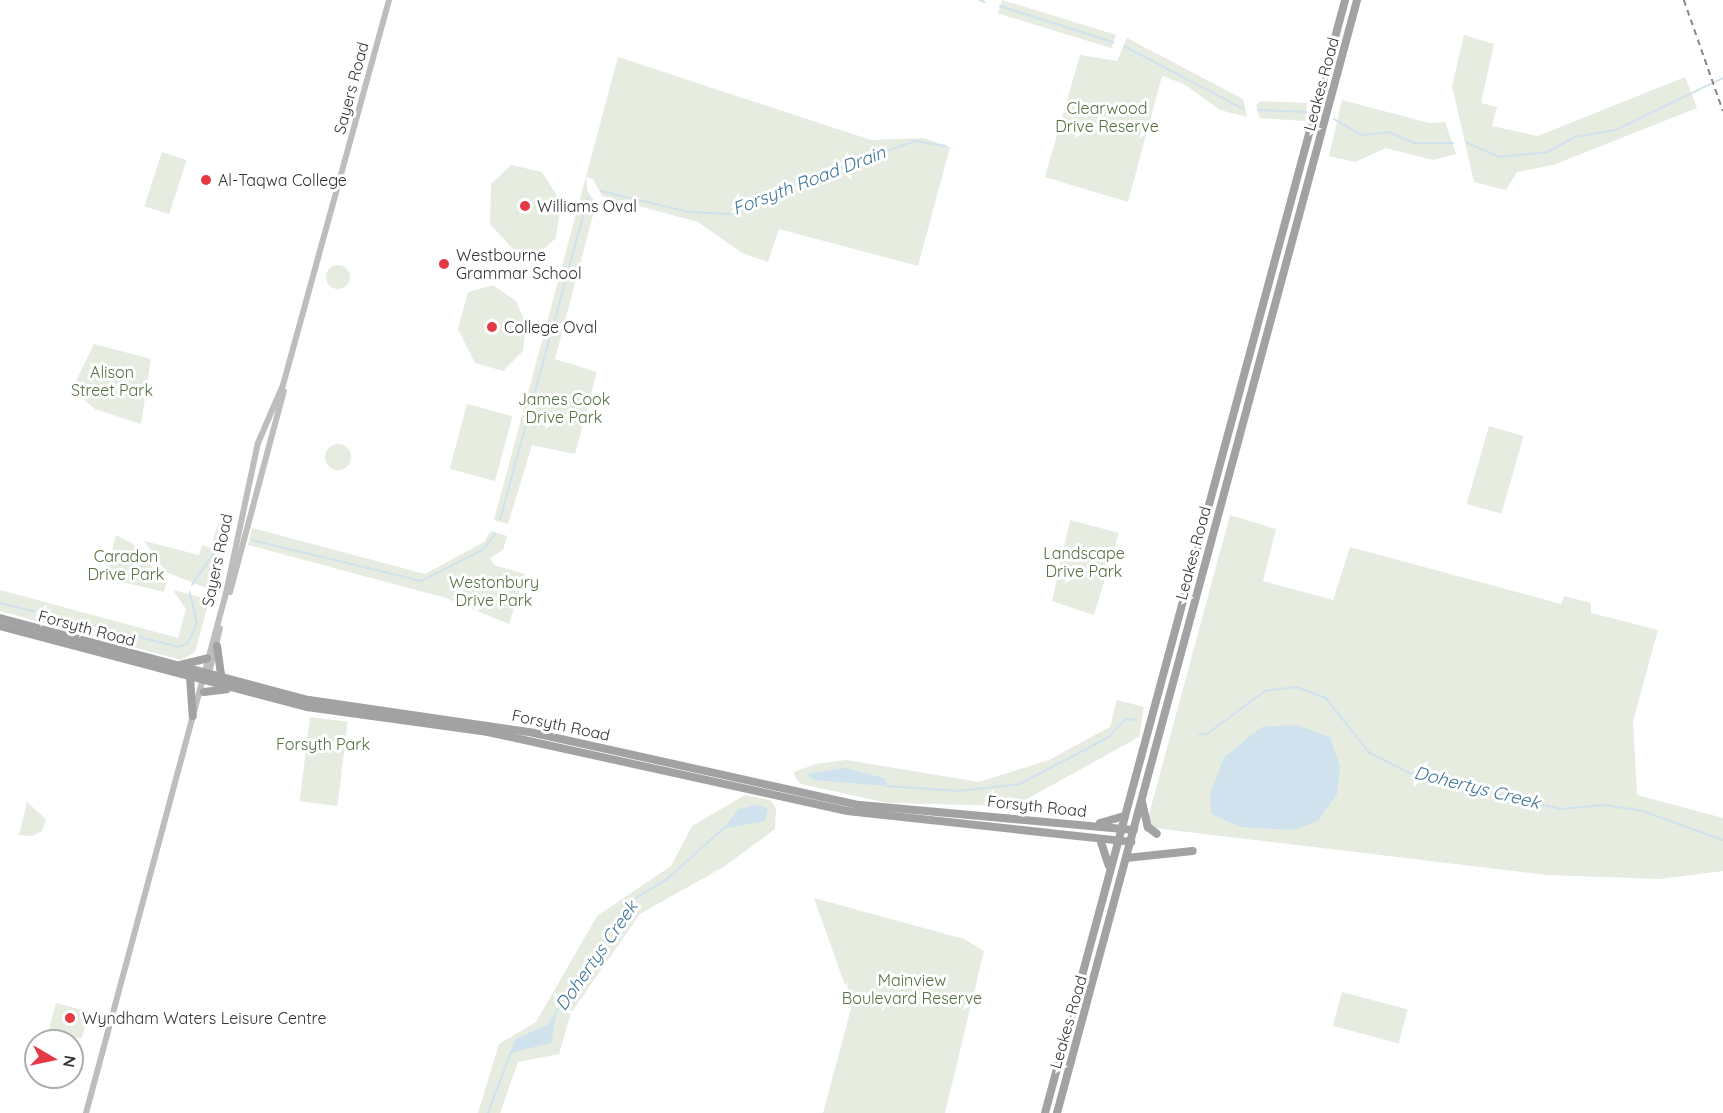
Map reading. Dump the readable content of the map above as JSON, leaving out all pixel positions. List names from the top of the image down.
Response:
{
  "streets": {
    "highway": ["Leakes Road", "Forsyth Road"],
    "main road": ["Sayers Road"]
  },
  "crossings": [
    ["Leakes Road", "Forsyth Road"],
    ["Sayers Road", "Forsyth Road"]
  ],
  "water": ["Forsyth Road Drain", "Dohertys Creek"],
  "parks": [
    "Clearwood Drive Reserve",
    "Alison Street Park",
    "James Cook Drive Park",
    "Landscape Drive Park",
    "Caradon Drive Park",
    "Westonbury Drive Park",
    "Forsyth Park",
    "Mainview Boulevard Reserve"
  ],
  "places": [
    "Al-Taqwa College",
    "Williams Oval",
    "Westbourne Grammar School",
    "College Oval",
    "Wyndham Waters Leisure Centre"
  ],
  "north": "right"
}
